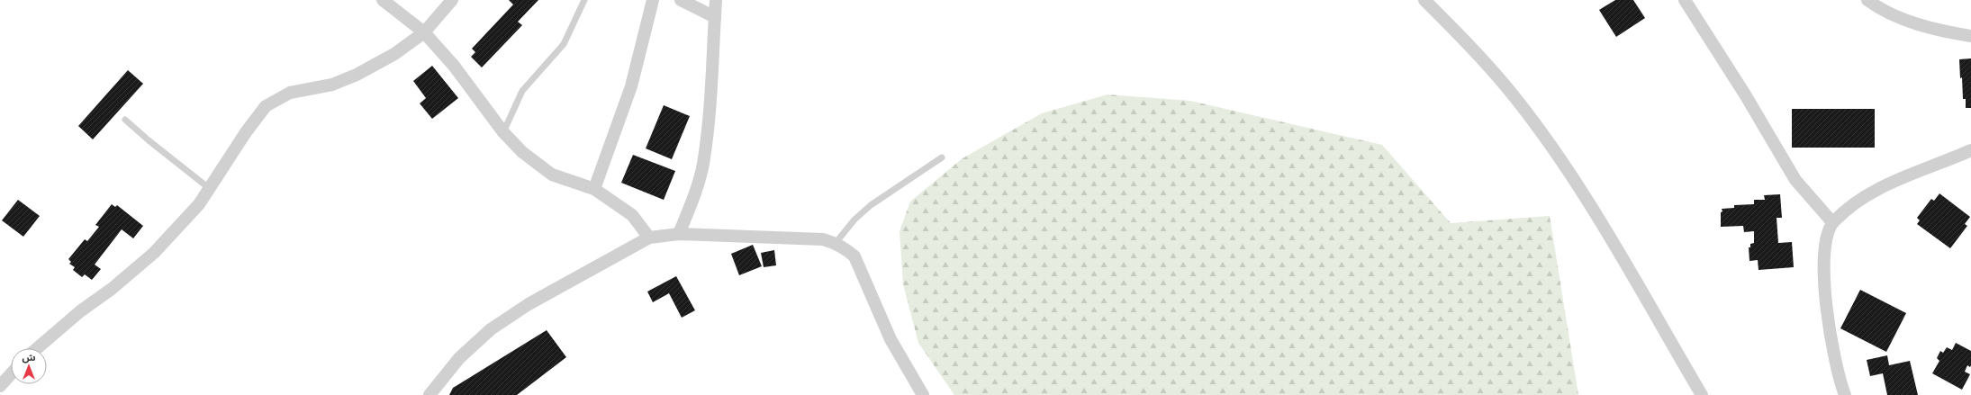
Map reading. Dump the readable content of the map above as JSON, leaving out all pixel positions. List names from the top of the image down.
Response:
{
  "north": "top"
}
